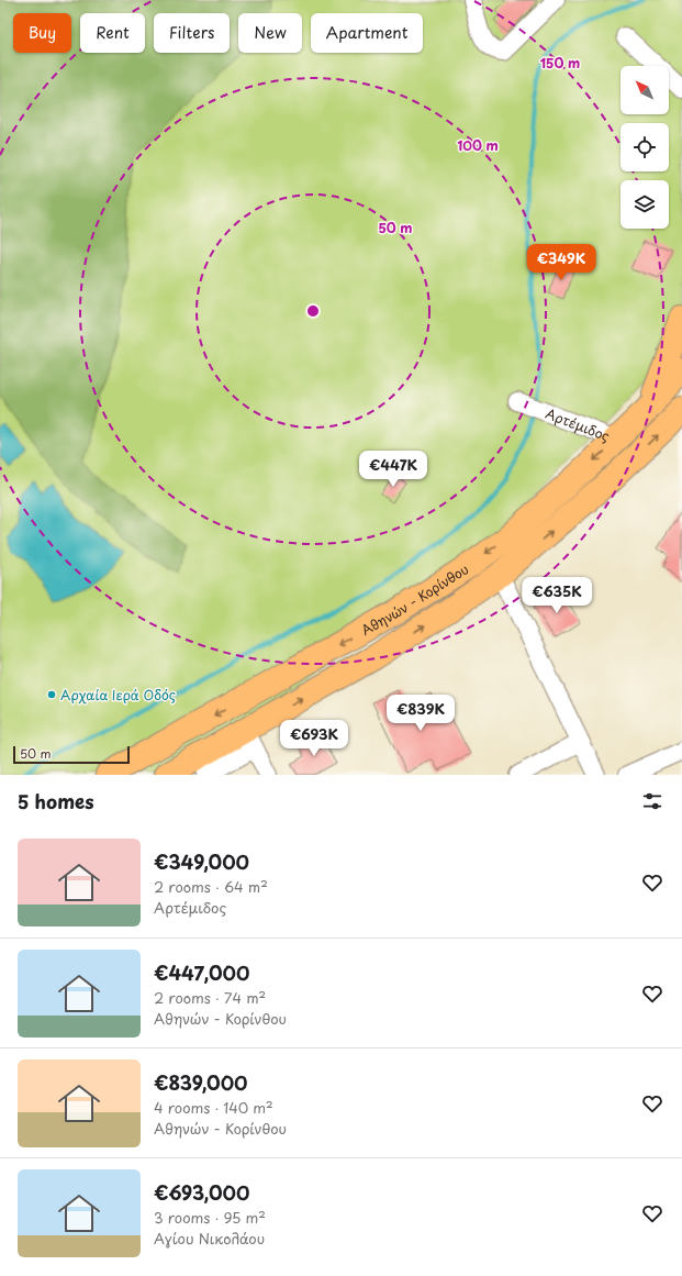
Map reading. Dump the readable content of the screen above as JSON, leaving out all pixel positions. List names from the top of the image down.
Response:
{
  "streets": {
    "highway": ["Αθηνών - Κορίνθου"],
    "street": ["Αρτέμιδος"]
  },
  "crossings": [
    ["Αρτέμιδος", "Αθηνών - Κορίνθου"]
  ],
  "places": ["Αρχαία Ιερά Οδός"],
  "scale_bar": "50 m",
  "north": "top left",
  "page": {
    "chip": [
      "Buy",
      "Rent",
      "Filters",
      "New",
      "Apartment"
    ],
    "price": [
      "€349K",
      "€447K",
      "€635K",
      "€839K",
      "€693K"
    ],
    "scale": "50 m",
    "heading": "5 homes",
    "list": [
      {
        "name": "€349,000",
        "note": "2 rooms · 64 m² · Αρτέμιδος"
      },
      {
        "name": "€447,000",
        "note": "2 rooms · 74 m² · Αθηνών - Κορίνθου"
      },
      {
        "name": "€839,000",
        "note": "4 rooms · 140 m² · Αθηνών - Κορίνθου"
      },
      {
        "name": "€693,000",
        "note": "3 rooms · 95 m² · Αγίου Νικολάου"
      }
    ]
  },
  "rings": ["150 m", "100 m", "50 m"]
}
